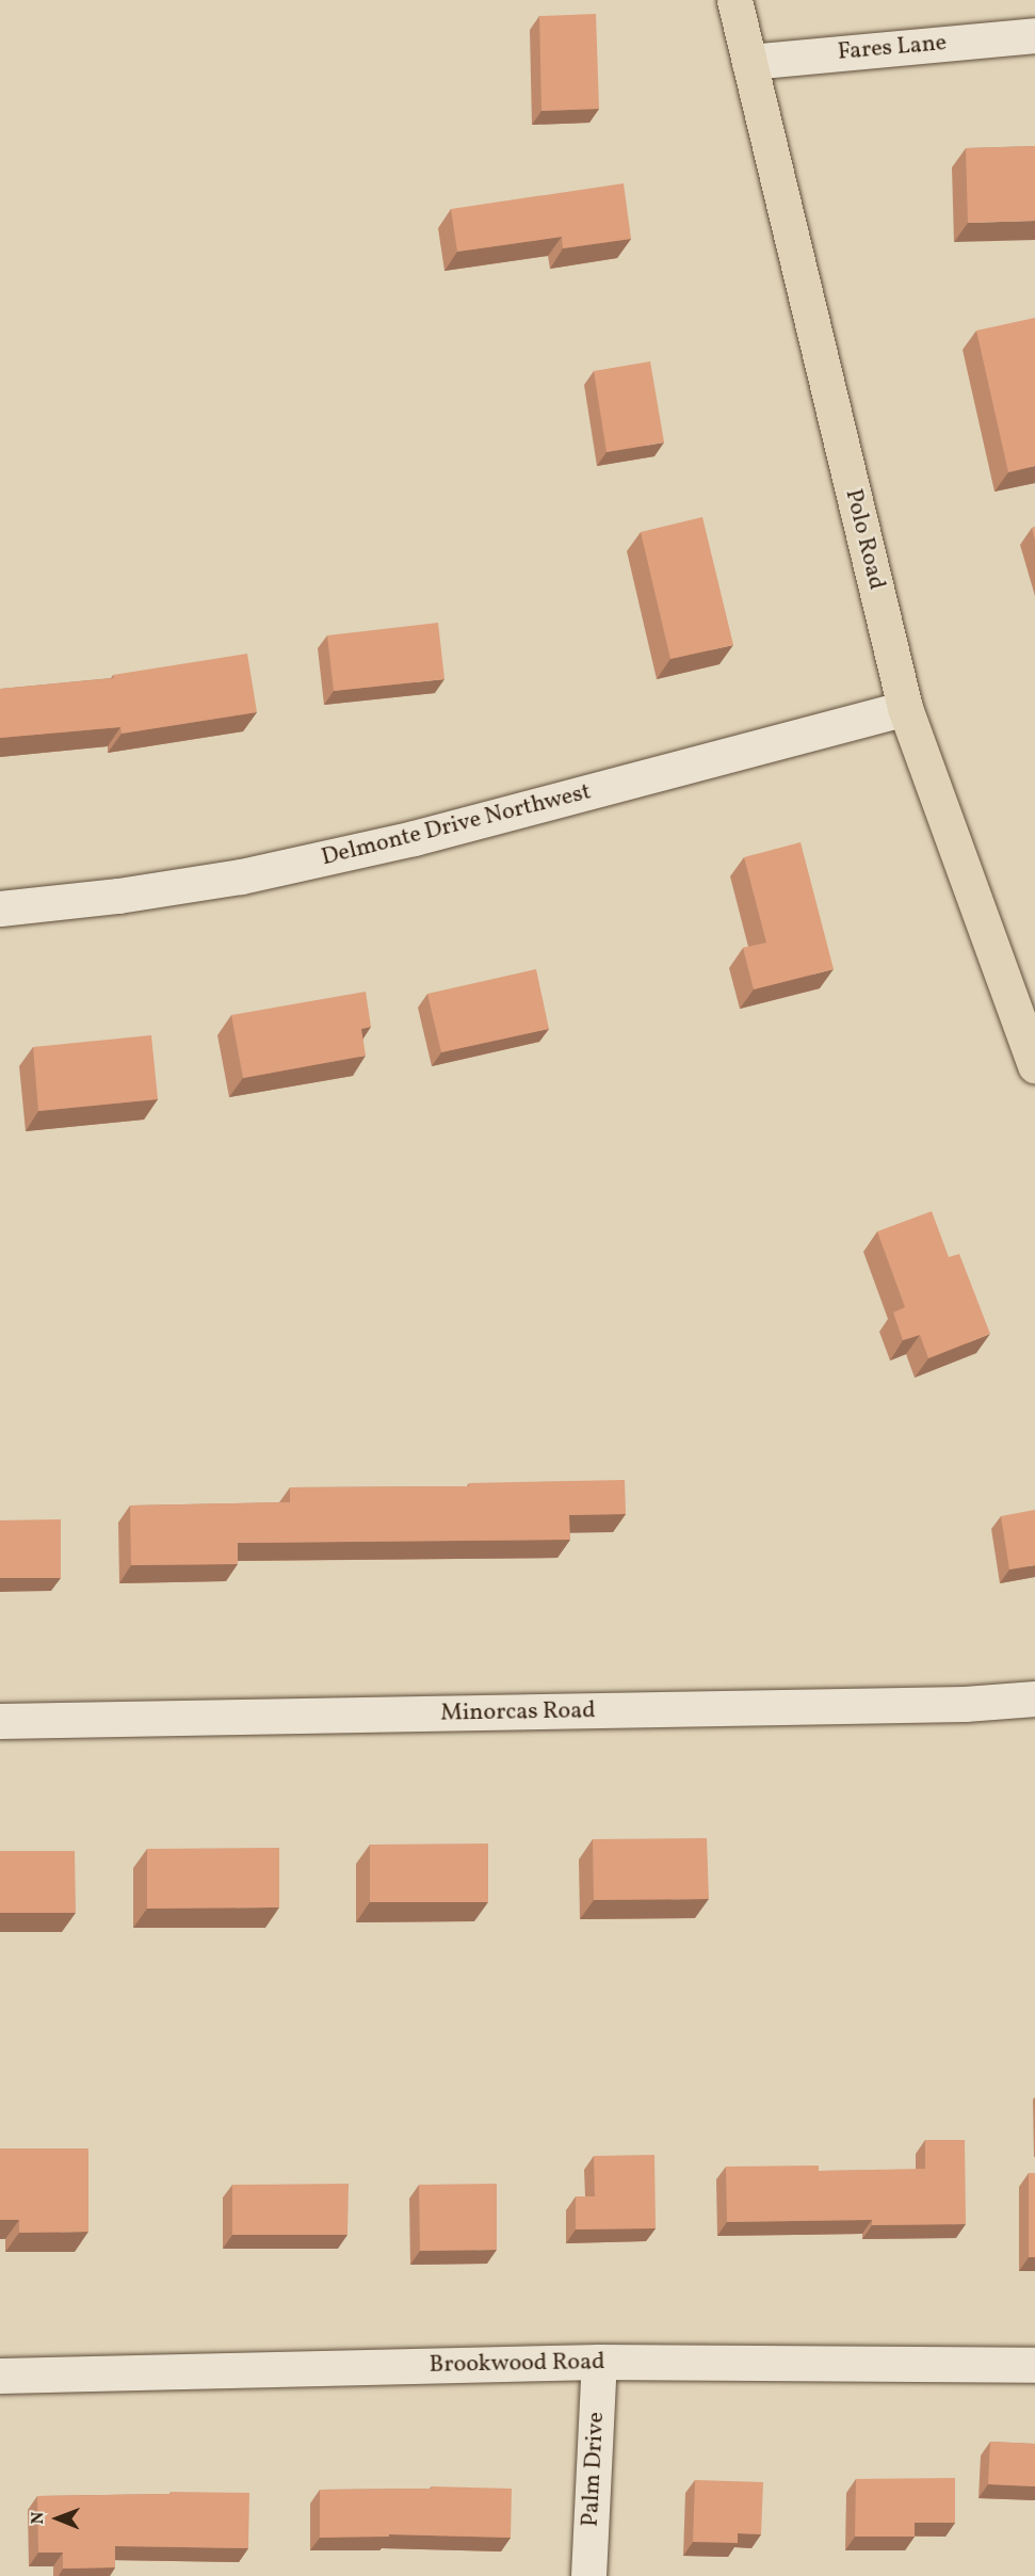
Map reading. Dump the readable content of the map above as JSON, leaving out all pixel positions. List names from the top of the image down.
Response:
{
  "streets": {
    "main road": ["Polo Road"],
    "street": [
      "Fares Lane",
      "Delmonte Drive Northwest",
      "Minorcas Road",
      "Brookwood Road",
      "Palm Drive"
    ]
  },
  "crossings": [
    ["Fares Lane", "Polo Road"],
    ["Polo Road", "Delmonte Drive Northwest"],
    ["Brookwood Road", "Palm Drive"]
  ],
  "north": "left"
}
